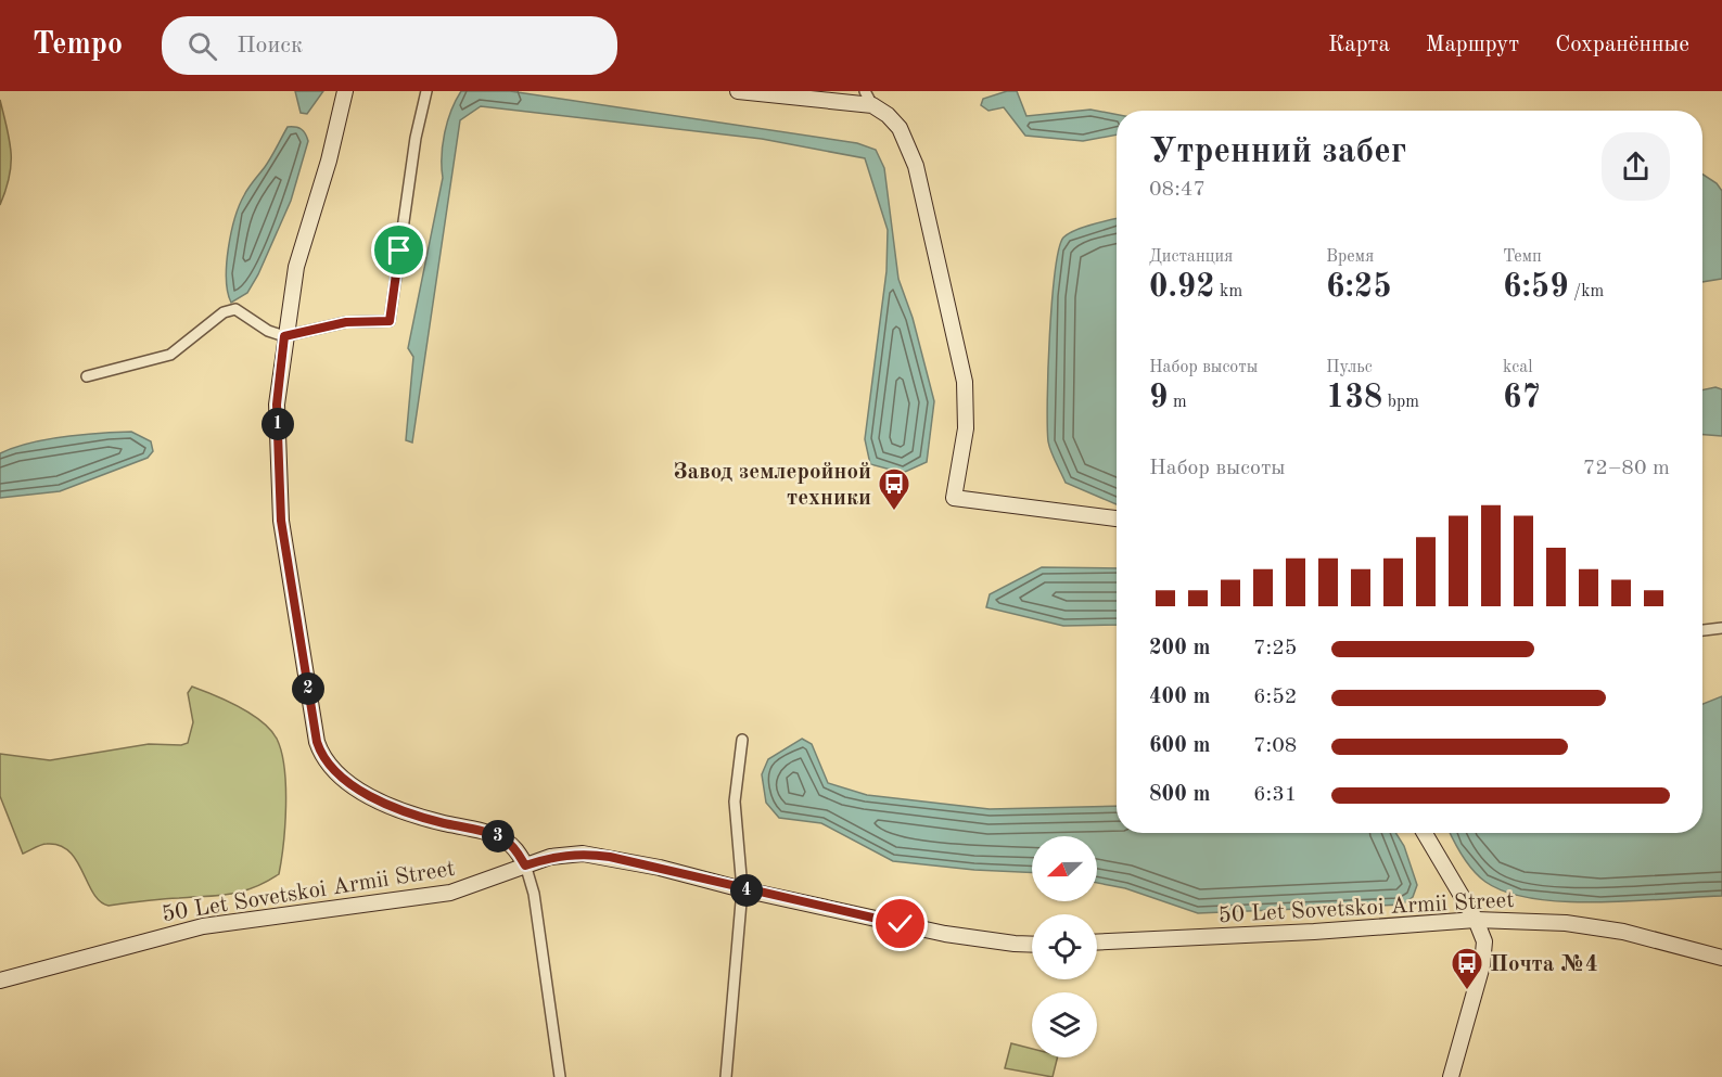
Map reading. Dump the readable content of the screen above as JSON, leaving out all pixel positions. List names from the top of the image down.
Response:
{
  "streets": {
    "main road": ["50 Let Sovetskoi Armii Street"]
  },
  "places": {
    "bus stop": ["Завод землеройной техники", "Почта №4"]
  },
  "north": "left",
  "page": {
    "header": "Tempo",
    "search": "Поиск",
    "nav": ["Карта", "Маршрут", "Сохранённые"],
    "heading": ["Утренний забег", "08:47"],
    "stats": [
      ["Дистанция", "0.92 km"],
      ["Время", "6:25"],
      ["Темп", "6:59 /km"],
      ["Набор высоты", "9 m"],
      ["Пульс", "138 bpm"],
      ["kcal", "67"]
    ],
    "pins": [
      "1",
      "2",
      "3",
      "4"
    ],
    "chart": ["Набор высоты", "72–80 m"],
    "list": [
      {
        "name": "200 m",
        "note": "7:25"
      },
      {
        "name": "400 m",
        "note": "6:52"
      },
      {
        "name": "600 m",
        "note": "7:08"
      },
      {
        "name": "800 m",
        "note": "6:31"
      }
    ]
  }
}
